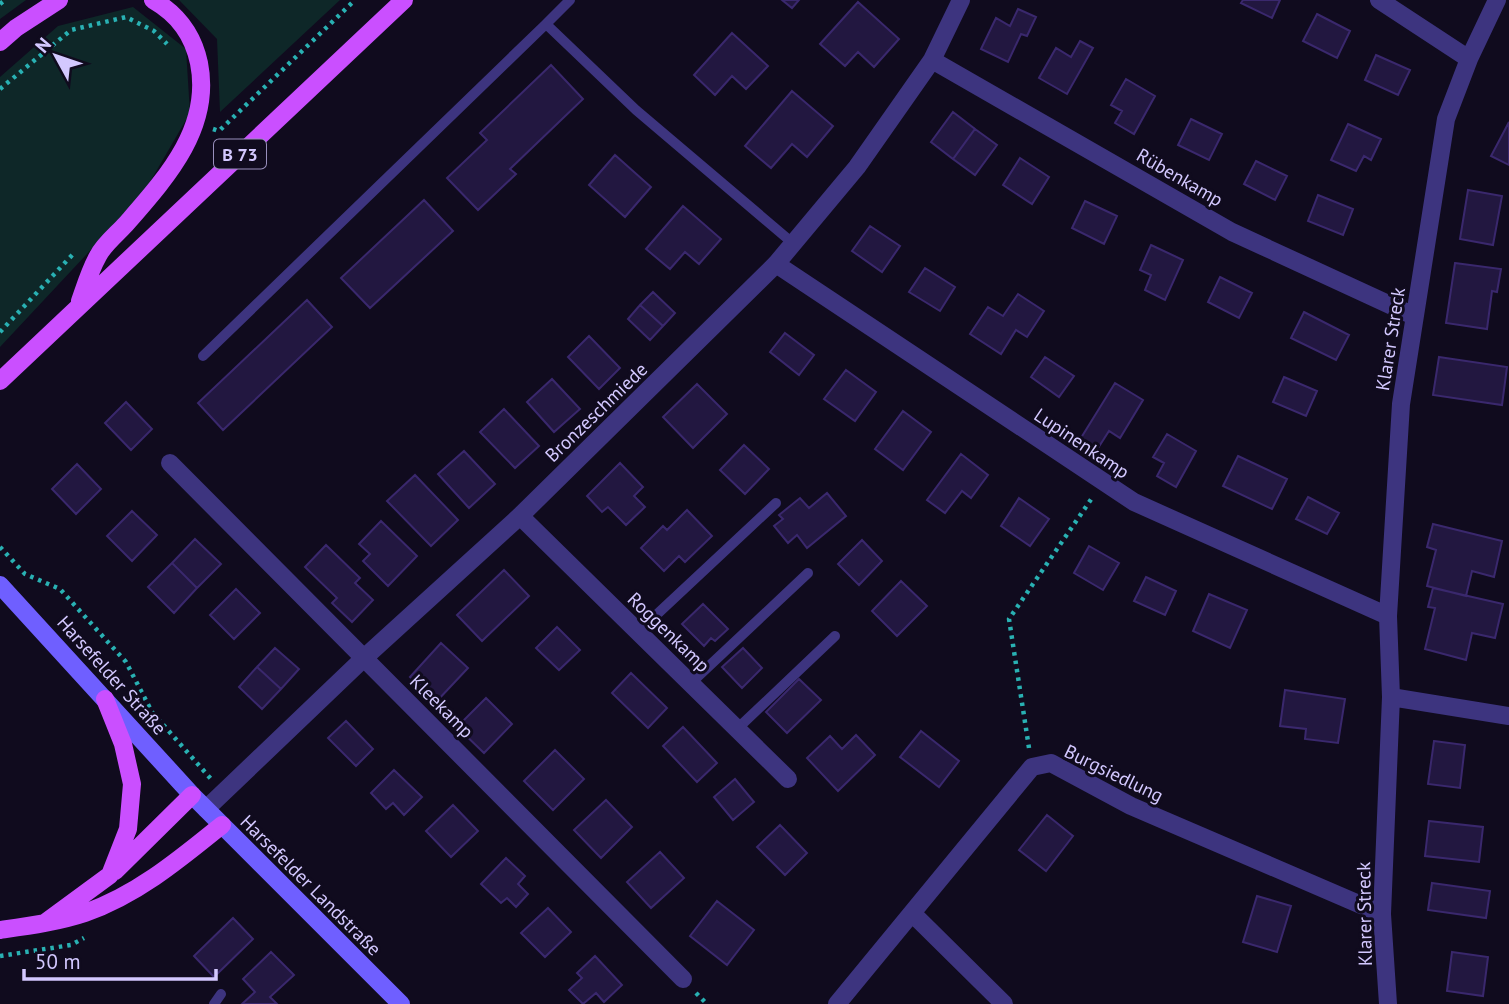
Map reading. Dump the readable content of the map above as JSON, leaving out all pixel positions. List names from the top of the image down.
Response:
{
  "streets": {
    "main road": ["B 73", "Harsefelder Straße", "Harsefelder Landstraße"],
    "street": [
      "Rübenkamp",
      "Klarer Streck",
      "Bronzeschmiede",
      "Lupinenkamp",
      "Roggenkamp",
      "Kleekamp",
      "Burgsiedlung"
    ]
  },
  "crossings": [
    ["Rübenkamp", "Klarer Streck"],
    ["Rübenkamp", "Bronzeschmiede"],
    ["Klarer Streck", "Lupinenkamp"],
    ["Klarer Streck", "Burgsiedlung"],
    ["Bronzeschmiede", "Lupinenkamp"],
    ["Bronzeschmiede", "Roggenkamp"],
    ["Bronzeschmiede", "Kleekamp"],
    ["Bronzeschmiede", "Harsefelder Landstraße"],
    ["Harsefelder Straße", "Harsefelder Landstraße"]
  ],
  "scale_bar": "50 m",
  "north": "top left"
}
